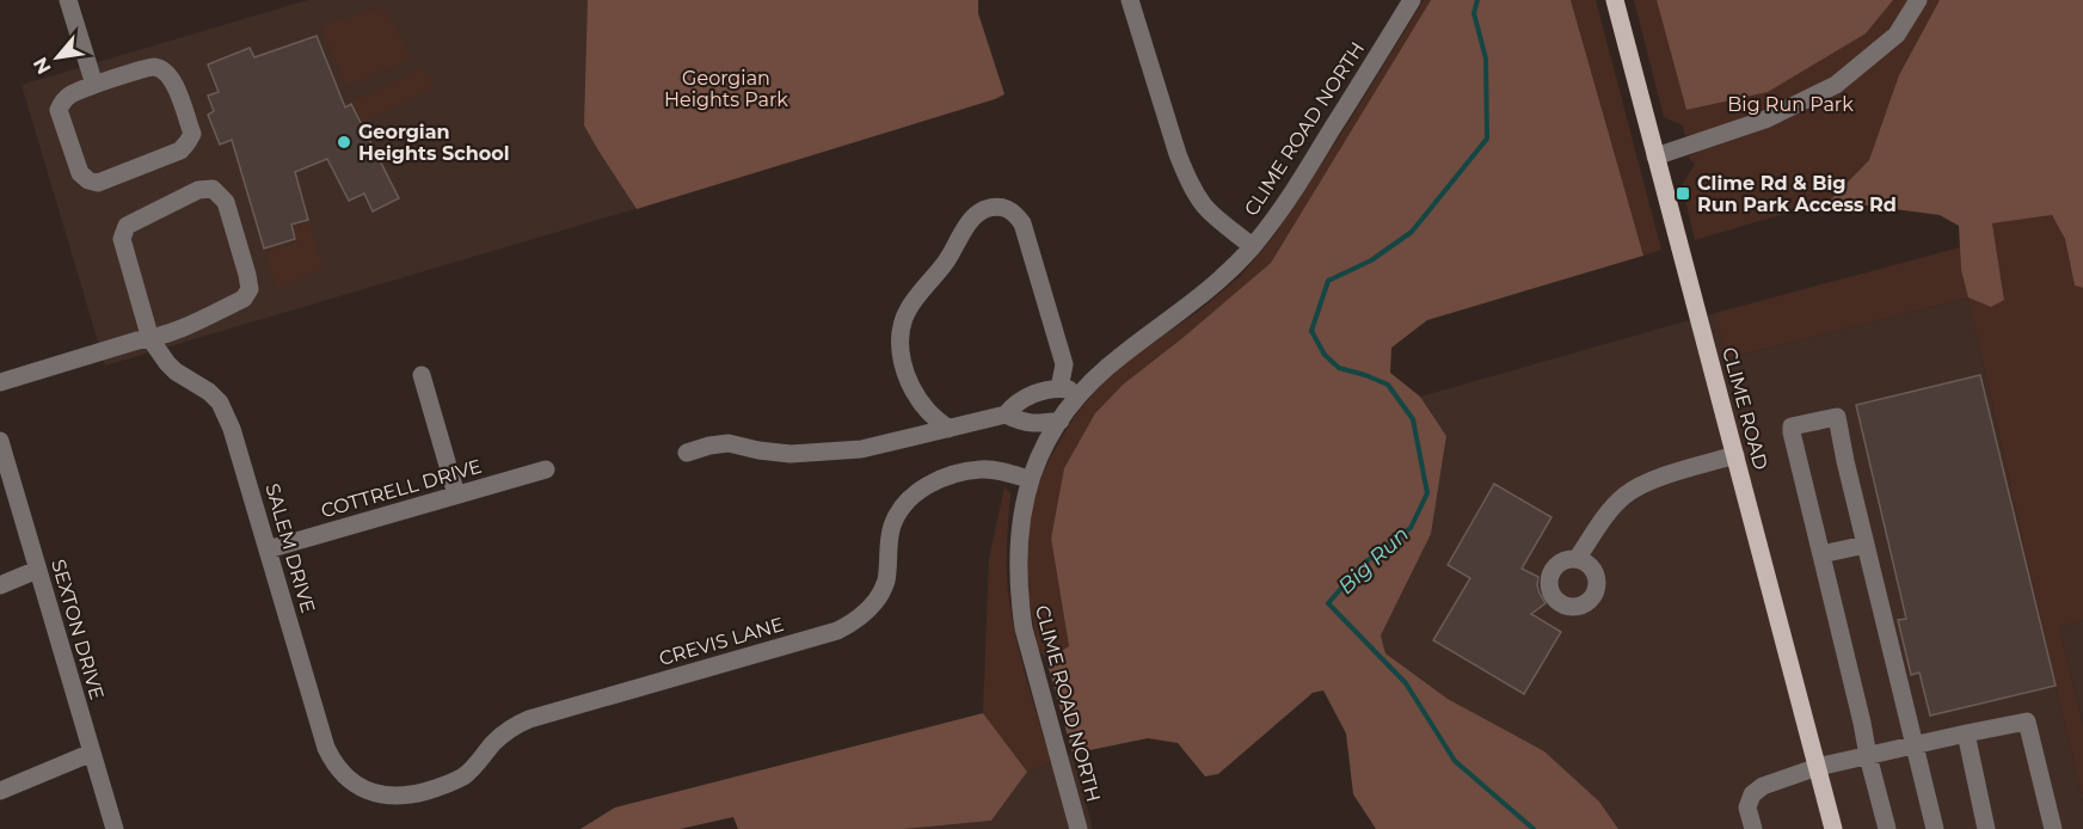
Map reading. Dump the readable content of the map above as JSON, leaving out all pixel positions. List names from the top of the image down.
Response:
{
  "streets": {
    "main road": ["CLIME ROAD"],
    "street": [
      "CLIME ROAD NORTH",
      "COTTRELL DRIVE",
      "SALEM DRIVE",
      "SEXTON DRIVE",
      "CREVIS LANE"
    ]
  },
  "crossings": [
    ["CLIME ROAD NORTH", "CREVIS LANE"],
    ["COTTRELL DRIVE", "SALEM DRIVE"],
    ["SALEM DRIVE", "CREVIS LANE"]
  ],
  "water": ["Big Run"],
  "parks": ["Georgian Heights Park", "Big Run Park"],
  "places": {
    "other": ["Georgian Heights School"],
    "transit": ["Clime Rd & Big Run Park Access Rd"]
  },
  "north": "bottom left"
}
